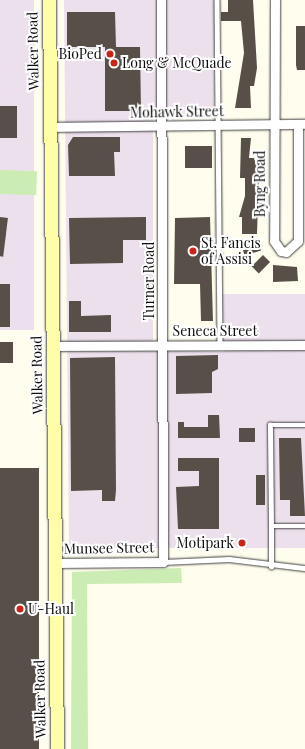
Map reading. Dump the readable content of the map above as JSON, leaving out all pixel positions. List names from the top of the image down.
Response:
{
  "streets": {
    "main road": ["Walker Road"],
    "street": [
      "Mohawk Street",
      "Byng Road",
      "Turner Road",
      "Seneca Street",
      "Munsee Street"
    ]
  },
  "crossings": [
    ["Walker Road", "Mohawk Street"],
    ["Walker Road", "Seneca Street"],
    ["Walker Road", "Munsee Street"],
    ["Mohawk Street", "Byng Road"],
    ["Mohawk Street", "Turner Road"],
    ["Turner Road", "Seneca Street"],
    ["Turner Road", "Munsee Street"]
  ],
  "places": [
    "BioPed",
    "Long & McQuade",
    "St. Fancis of Assisi",
    "Motipark",
    "U-Haul"
  ]
}
